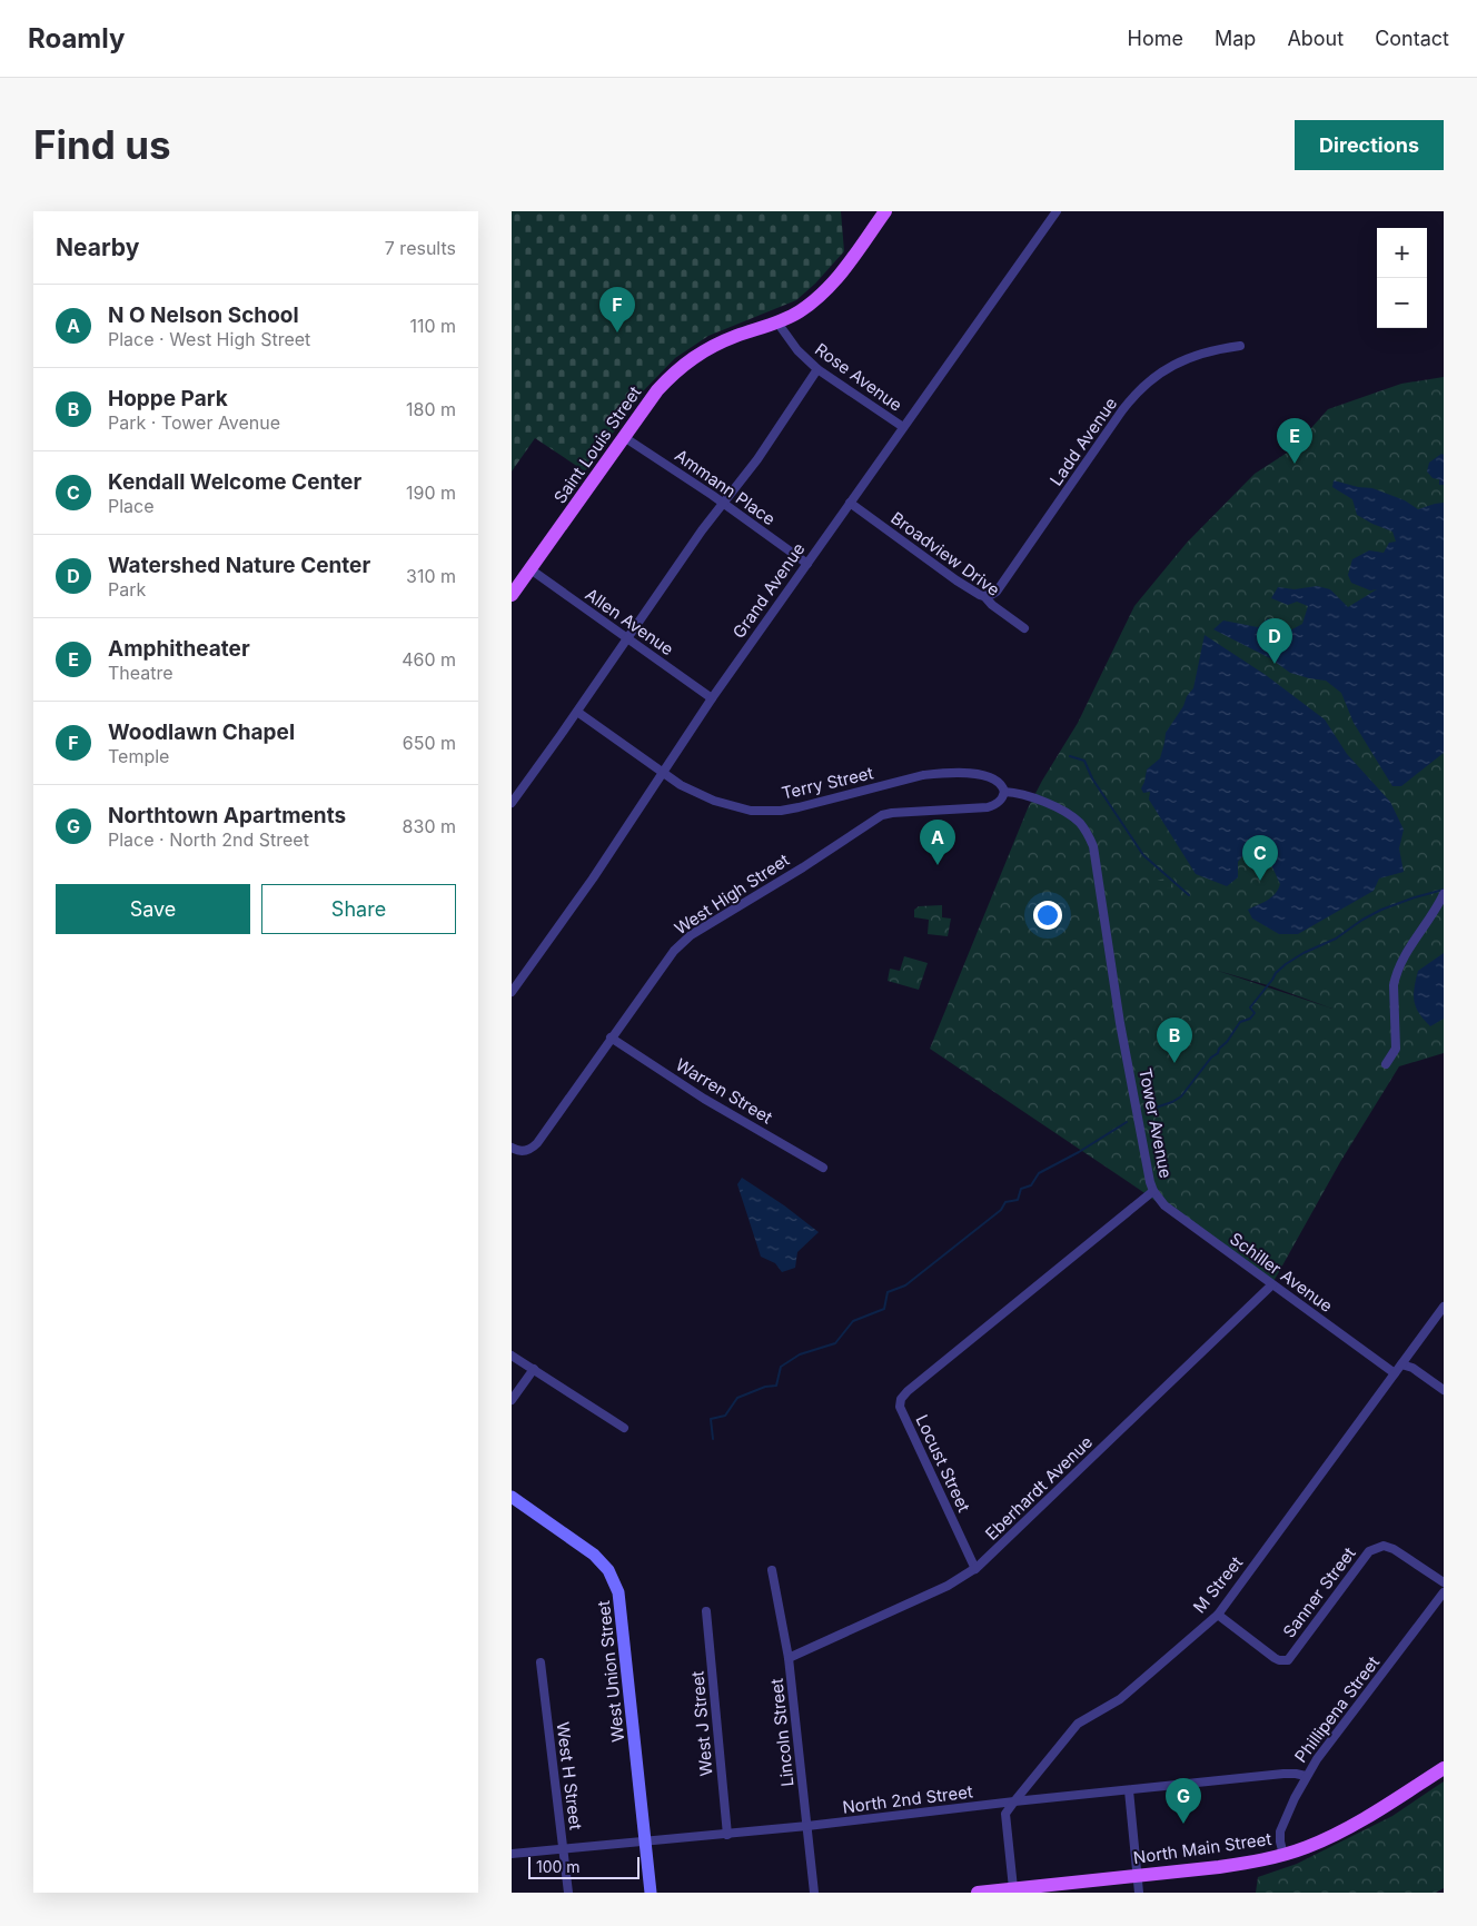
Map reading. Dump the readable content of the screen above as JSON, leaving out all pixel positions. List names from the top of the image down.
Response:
{
  "streets": {
    "main road": ["Saint Louis Street", "North Main Street"],
    "street": [
      "Rose Avenue",
      "Ladd Avenue",
      "Ammann Place",
      "Broadview Drive",
      "Grand Avenue",
      "Allen Avenue",
      "Terry Street",
      "West High Street",
      "Warren Street",
      "Tower Avenue",
      "Schiller Avenue",
      "Locust Street",
      "Eberhardt Avenue",
      "M Street",
      "Sanner Street",
      "West Union Street",
      "Phillipena Street",
      "West J Street",
      "Lincoln Street",
      "West H Street",
      "North 2nd Street"
    ]
  },
  "crossings": [
    ["Rose Avenue", "Saint Louis Street"],
    ["Rose Avenue", "Grand Avenue"],
    ["Ladd Avenue", "Broadview Drive"],
    ["Saint Louis Street", "Ammann Place"],
    ["Saint Louis Street", "Allen Avenue"],
    ["Ammann Place", "Grand Avenue"],
    ["Broadview Drive", "Grand Avenue"],
    ["Grand Avenue", "Allen Avenue"],
    ["Grand Avenue", "Terry Street"],
    ["Terry Street", "West High Street"],
    ["Terry Street", "Tower Avenue"],
    ["West High Street", "Warren Street"],
    ["West High Street", "Tower Avenue"],
    ["Tower Avenue", "Schiller Avenue"],
    ["Tower Avenue", "Locust Street"],
    ["Schiller Avenue", "Eberhardt Avenue"],
    ["Schiller Avenue", "M Street"],
    ["Locust Street", "Eberhardt Avenue"],
    ["Eberhardt Avenue", "Lincoln Street"],
    ["M Street", "Sanner Street"],
    ["M Street", "North 2nd Street"],
    ["M Street", "North Main Street"],
    ["West Union Street", "North 2nd Street"],
    ["Phillipena Street", "North 2nd Street"],
    ["Phillipena Street", "North Main Street"],
    ["West J Street", "North 2nd Street"],
    ["Lincoln Street", "North 2nd Street"],
    ["West H Street", "North 2nd Street"]
  ],
  "scale_bar": "100 m",
  "page": {
    "header": "Roamly",
    "nav": [
      "Home",
      "Map",
      "About",
      "Contact"
    ],
    "buttons": [
      "Directions",
      ["Save", "Share"]
    ],
    "title": "Find us",
    "heading": ["Nearby", "7 results"],
    "map_buttons": ["+", "−"],
    "list": [
      {
        "mark": "A",
        "name": "N O Nelson School",
        "note": "Place · West High Street",
        "value": "110 m"
      },
      {
        "mark": "B",
        "name": "Hoppe Park",
        "note": "Park · Tower Avenue",
        "value": "180 m"
      },
      {
        "mark": "C",
        "name": "Kendall Welcome Center",
        "note": "Place",
        "value": "190 m"
      },
      {
        "mark": "D",
        "name": "Watershed Nature Center",
        "note": "Park",
        "value": "310 m"
      },
      {
        "mark": "E",
        "name": "Amphitheater",
        "note": "Theatre",
        "value": "460 m"
      },
      {
        "mark": "F",
        "name": "Woodlawn Chapel",
        "note": "Temple",
        "value": "650 m"
      },
      {
        "mark": "G",
        "name": "Northtown Apartments",
        "note": "Place · North 2nd Street",
        "value": "830 m"
      }
    ],
    "pins": [
      "F",
      "E",
      "D",
      "A",
      "C",
      "B",
      "G"
    ],
    "scale": "100 m"
  }
}
